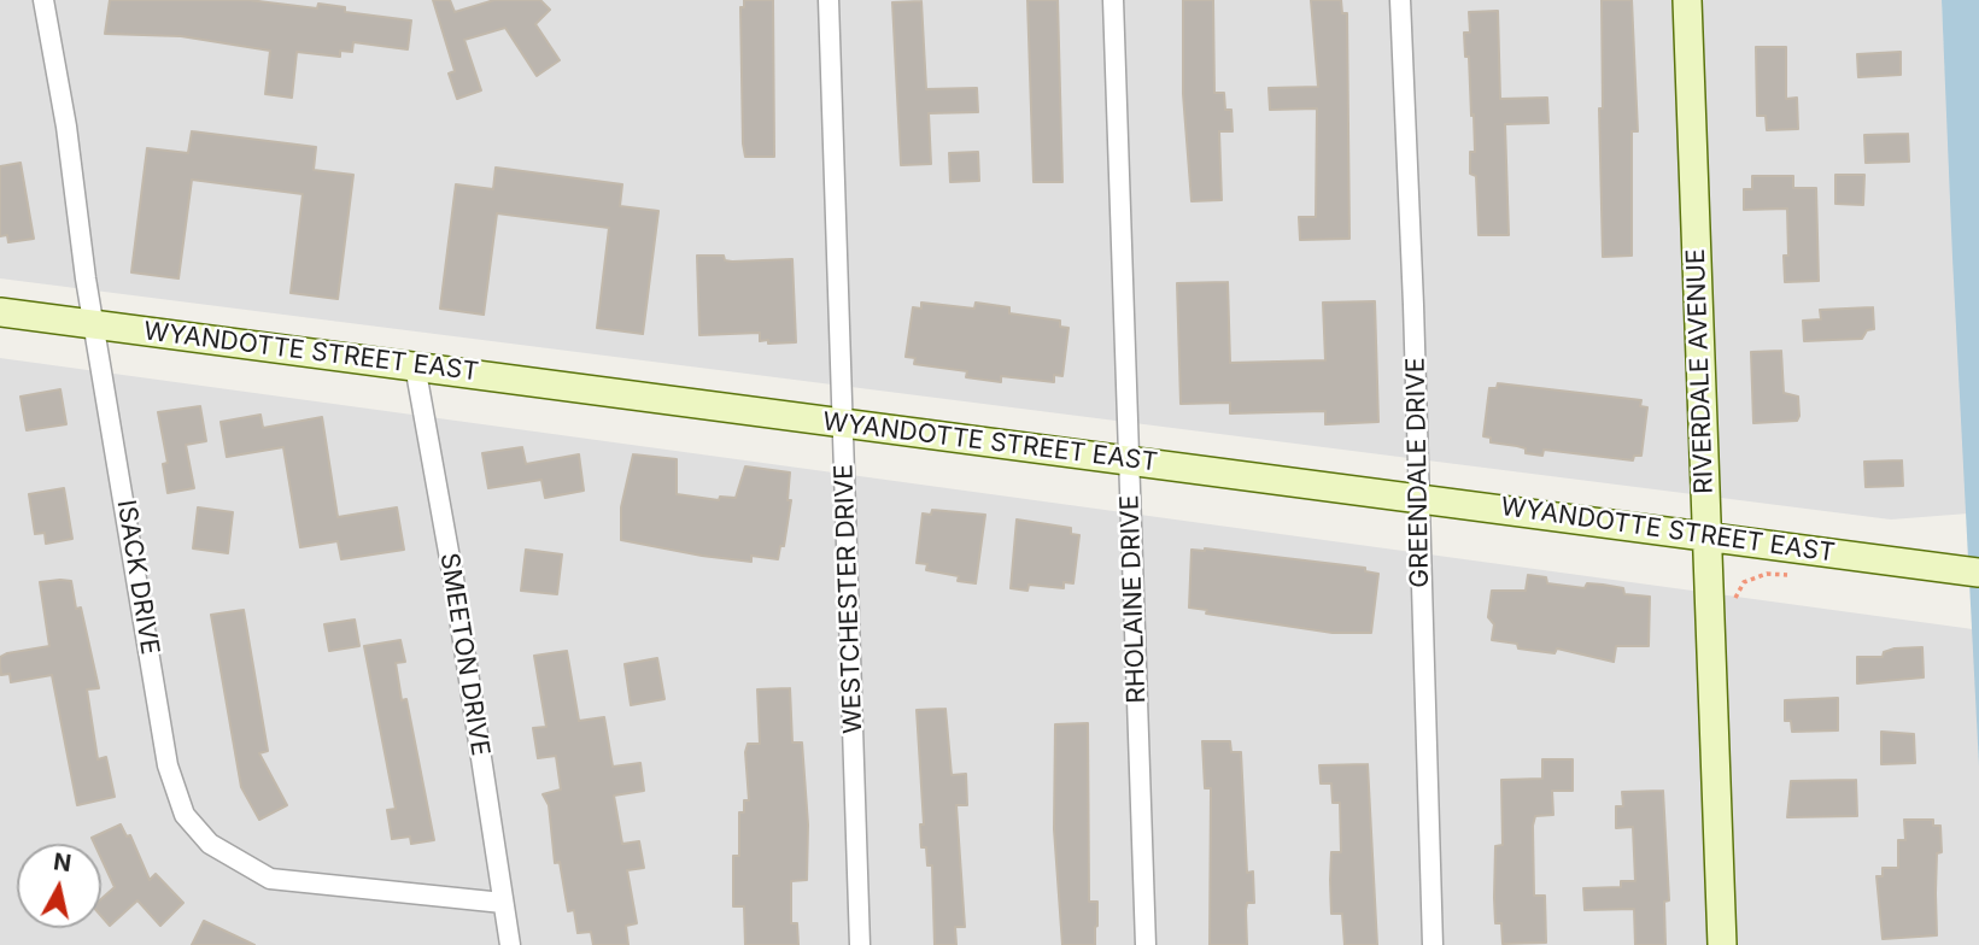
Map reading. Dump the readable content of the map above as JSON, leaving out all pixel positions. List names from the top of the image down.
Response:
{
  "streets": {
    "street": [
      "WYANDOTTE STREET EAST",
      "RIVERDALE AVENUE",
      "GREENDALE DRIVE",
      "ISACK DRIVE",
      "WESTCHESTER DRIVE",
      "RHOLAINE DRIVE",
      "SMEETON DRIVE"
    ]
  },
  "crossings": [
    ["WYANDOTTE STREET EAST", "RIVERDALE AVENUE"],
    ["WYANDOTTE STREET EAST", "GREENDALE DRIVE"],
    ["WYANDOTTE STREET EAST", "ISACK DRIVE"],
    ["WYANDOTTE STREET EAST", "WESTCHESTER DRIVE"],
    ["WYANDOTTE STREET EAST", "RHOLAINE DRIVE"],
    ["WYANDOTTE STREET EAST", "SMEETON DRIVE"],
    ["ISACK DRIVE", "SMEETON DRIVE"]
  ],
  "north": "top"
}
